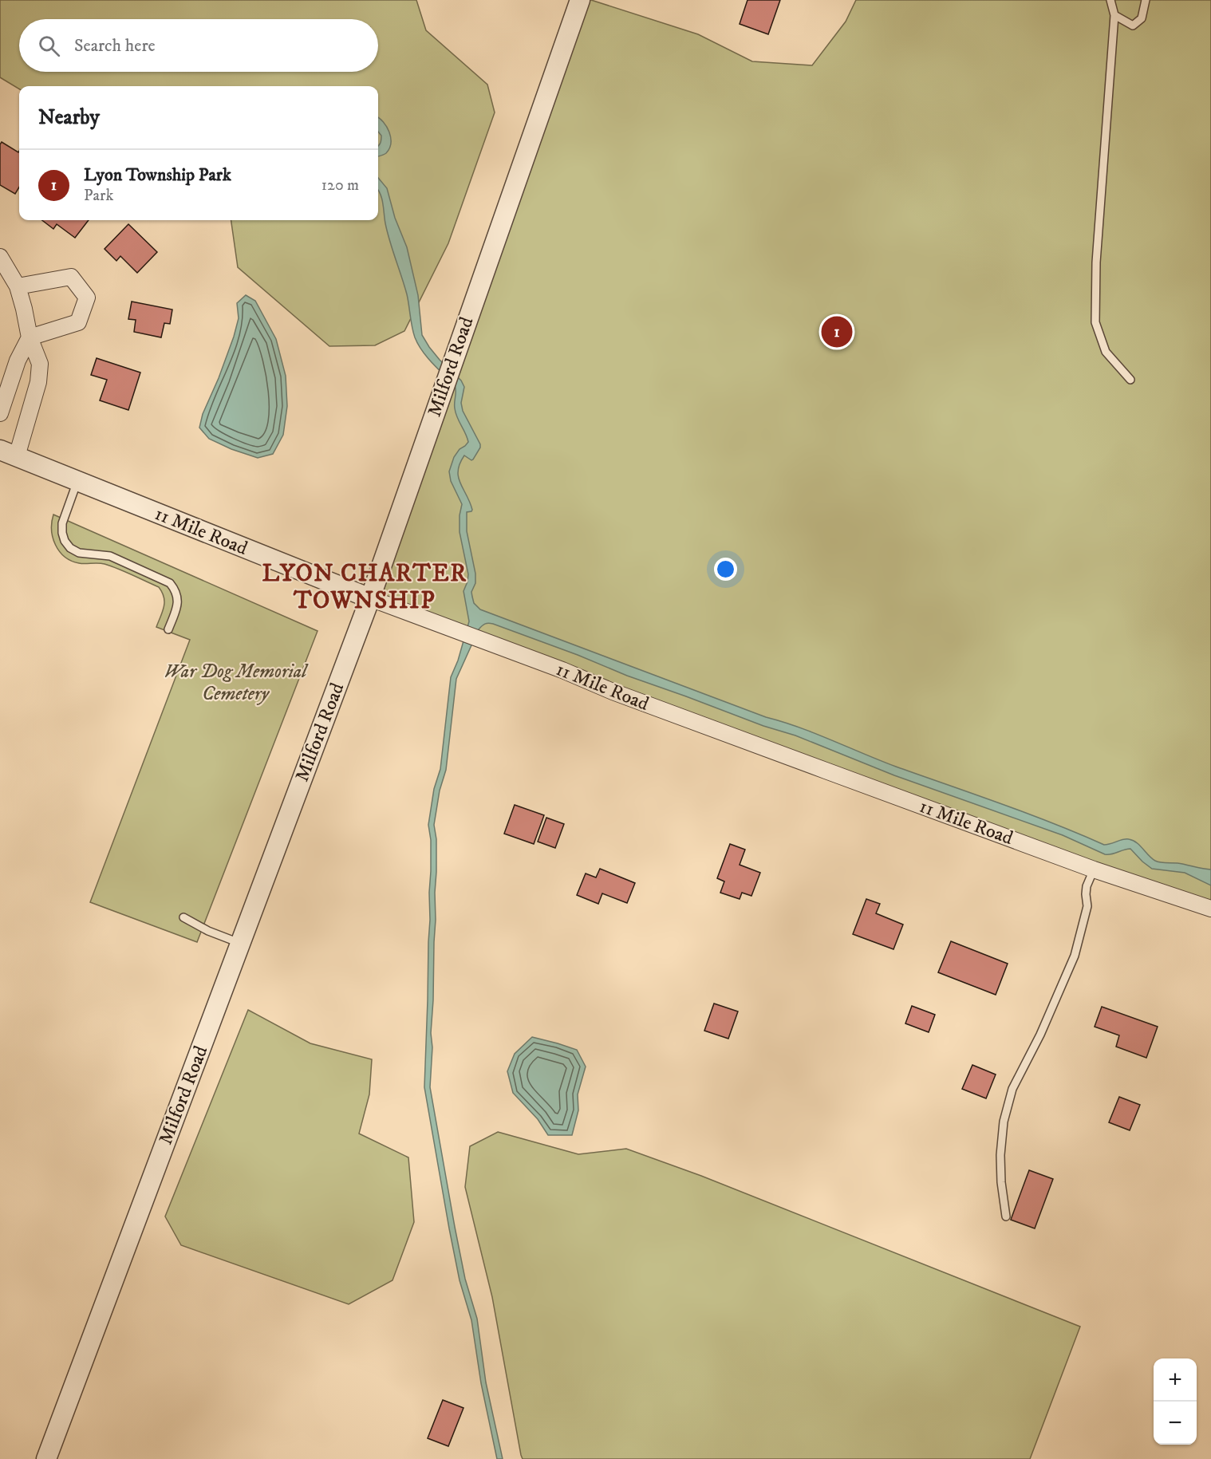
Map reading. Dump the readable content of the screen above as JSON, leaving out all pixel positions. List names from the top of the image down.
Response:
{
  "streets": {
    "street": ["Milford Road", "11 Mile Road"]
  },
  "crossings": [
    ["Milford Road", "11 Mile Road"]
  ],
  "districts": ["LYON CHARTER TOWNSHIP"],
  "parks": ["War Dog Memorial Cemetery"],
  "page": {
    "search": "Search here",
    "heading": "Nearby",
    "list": [
      {
        "mark": "1",
        "name": "Lyon Township Park",
        "note": "Park",
        "value": "120 m"
      }
    ],
    "pins": "1",
    "map_buttons": ["+", "−"]
  }
}
